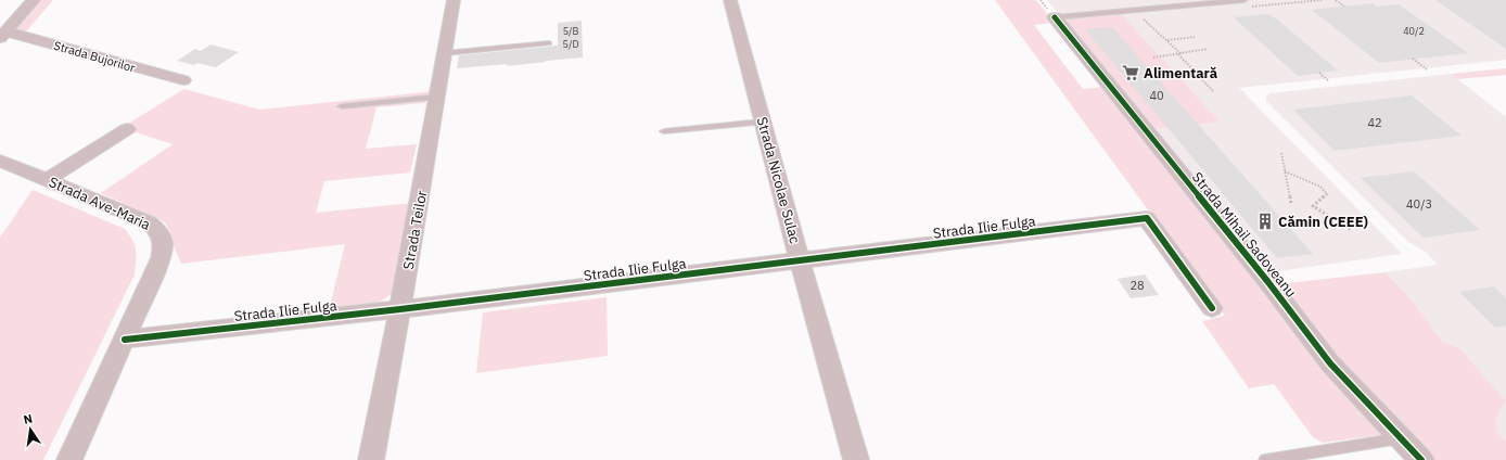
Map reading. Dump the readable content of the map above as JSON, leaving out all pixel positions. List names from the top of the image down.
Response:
{
  "streets": {
    "street": [
      "Strada Bujorilor",
      "Strada Nicolae Sulac",
      "Strada Ave-Maria",
      "Strada Ilie Fulga",
      "Strada Teilor",
      "Strada Mihail Sadoveanu"
    ]
  },
  "crossings": [
    ["Strada Nicolae Sulac", "Strada Ilie Fulga"],
    ["Strada Ave-Maria", "Strada Ilie Fulga"],
    ["Strada Ilie Fulga", "Strada Teilor"]
  ],
  "places": {
    "supermarket": ["Alimentară"],
    "building": ["Cămin (CEEE)"]
  },
  "house_numbers": [
    "5/B",
    "40/2",
    "5/D",
    "40",
    "42",
    "40/3",
    "28"
  ],
  "north": "top"
}
